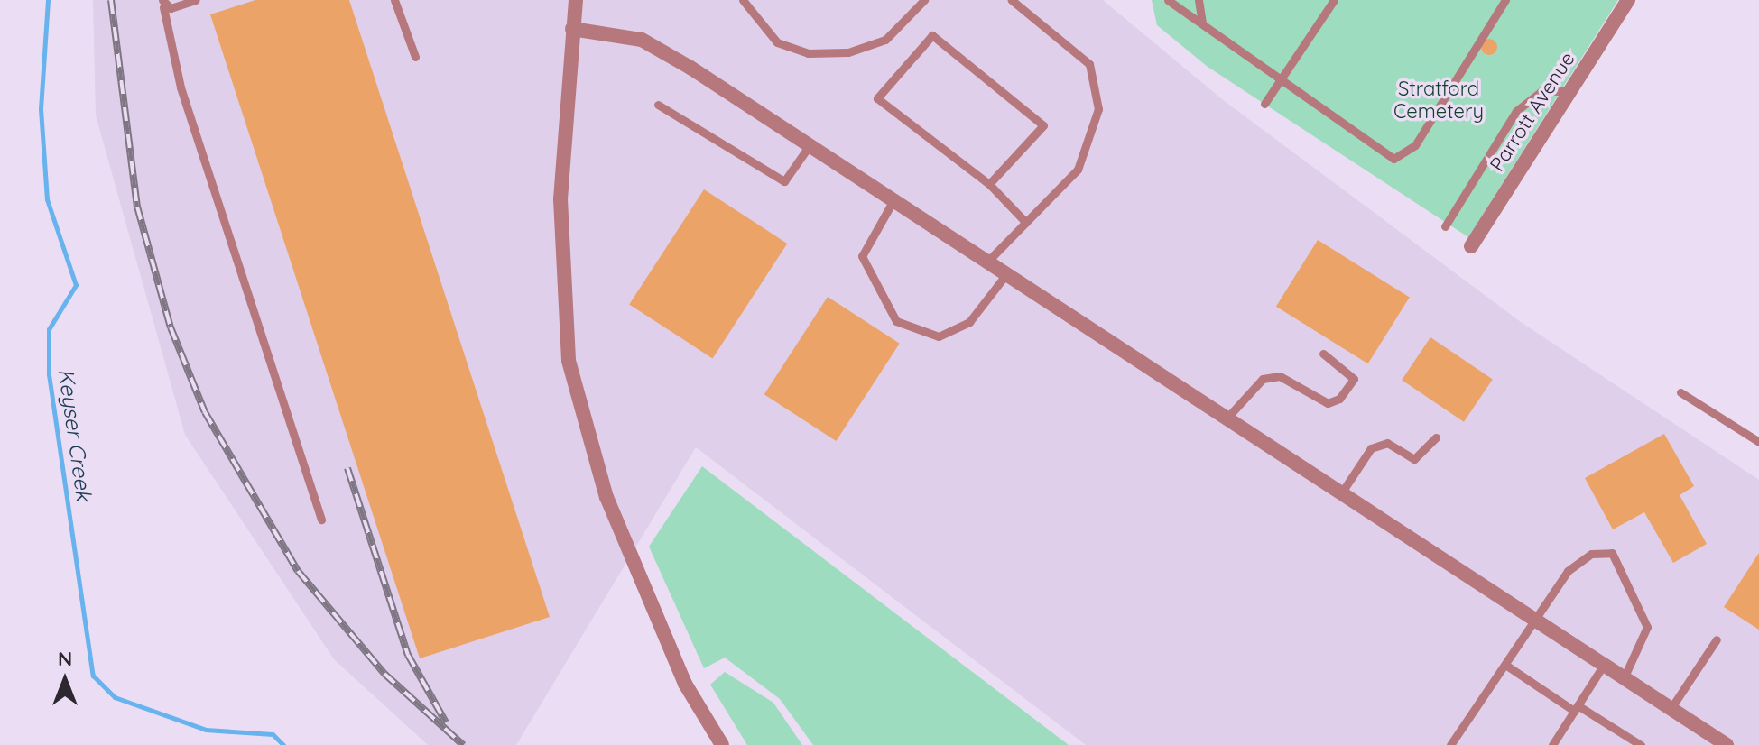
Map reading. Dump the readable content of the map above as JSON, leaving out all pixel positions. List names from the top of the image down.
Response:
{
  "streets": {
    "street": ["Parrott Avenue"]
  },
  "water": ["Keyser Creek"],
  "parks": ["Stratford Cemetery"],
  "north": "top"
}
